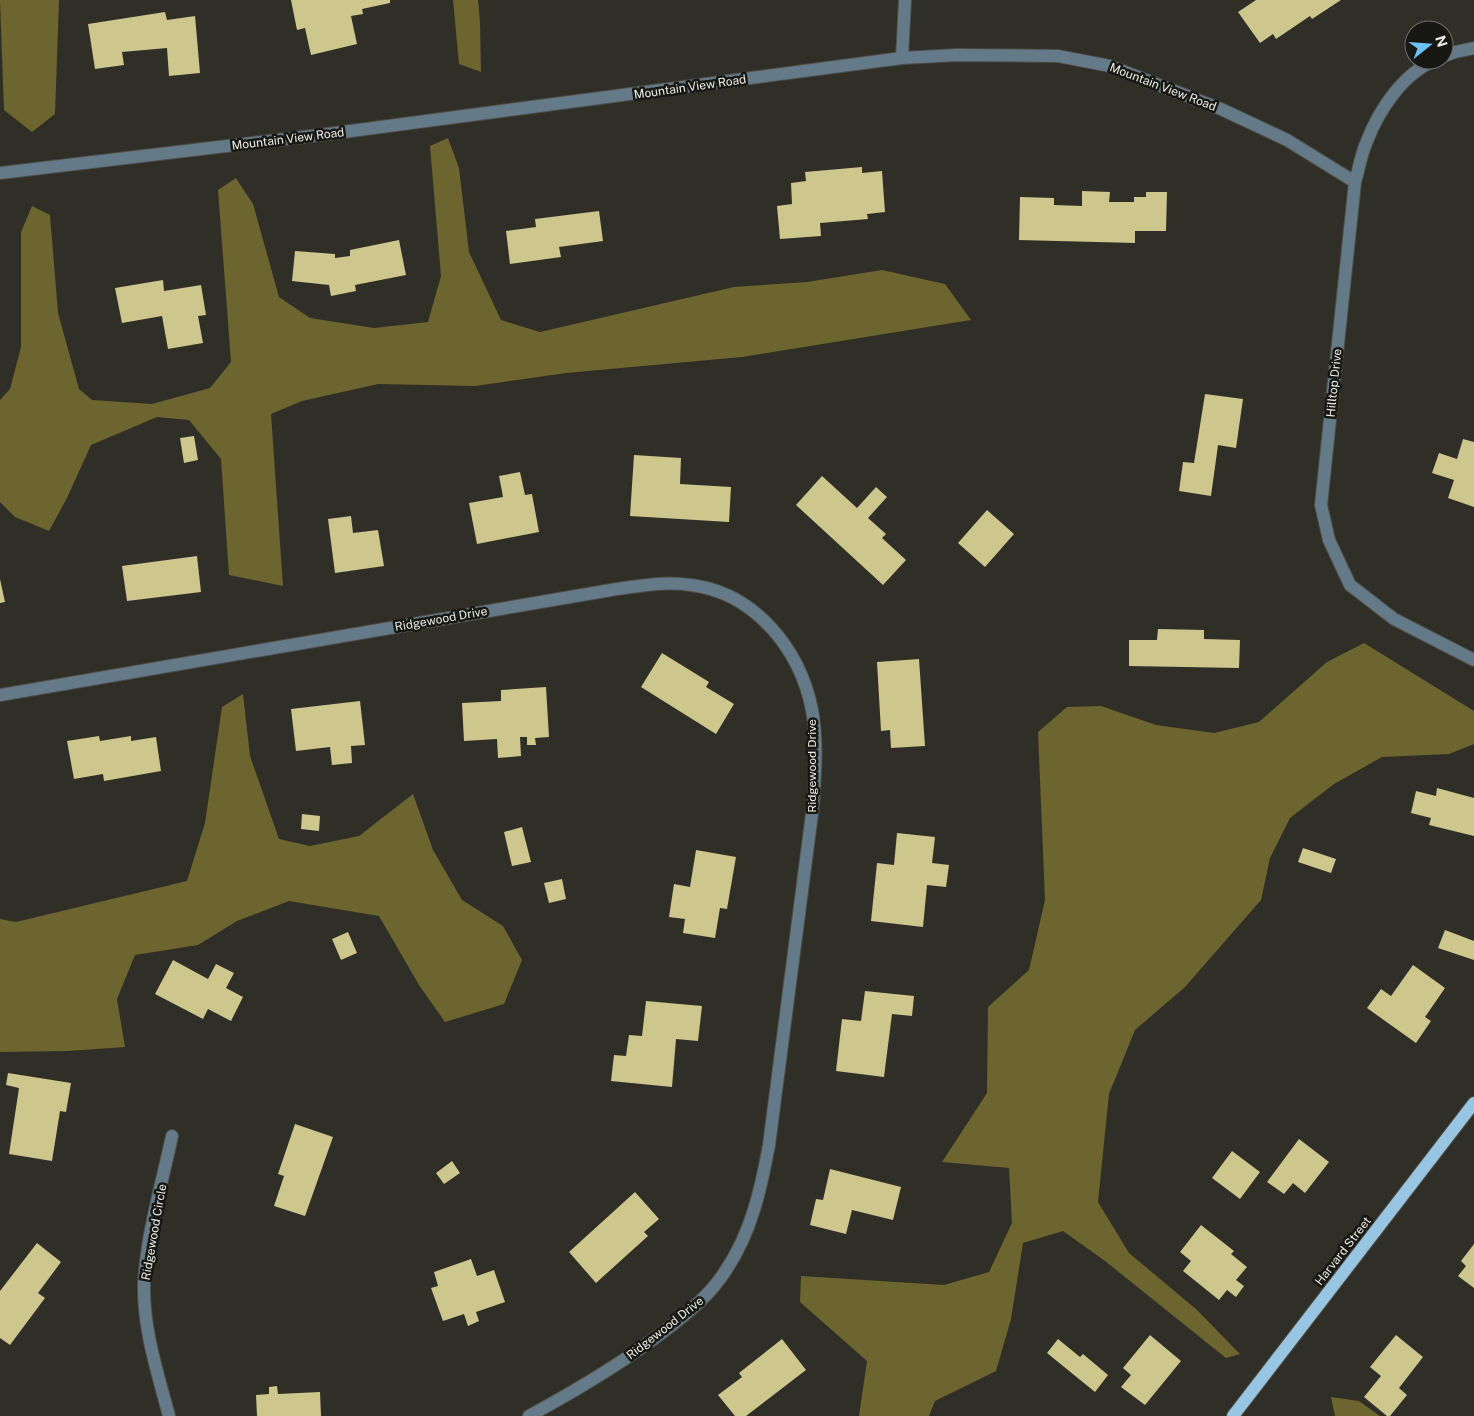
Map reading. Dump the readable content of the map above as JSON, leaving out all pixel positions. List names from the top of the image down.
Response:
{
  "streets": {
    "main road": ["Harvard Street"],
    "street": [
      "Mountain View Road",
      "Hilltop Drive",
      "Ridgewood Drive",
      "Ridgewood Circle"
    ]
  },
  "crossings": [
    ["Mountain View Road", "Hilltop Drive"]
  ],
  "north": "right"
}
